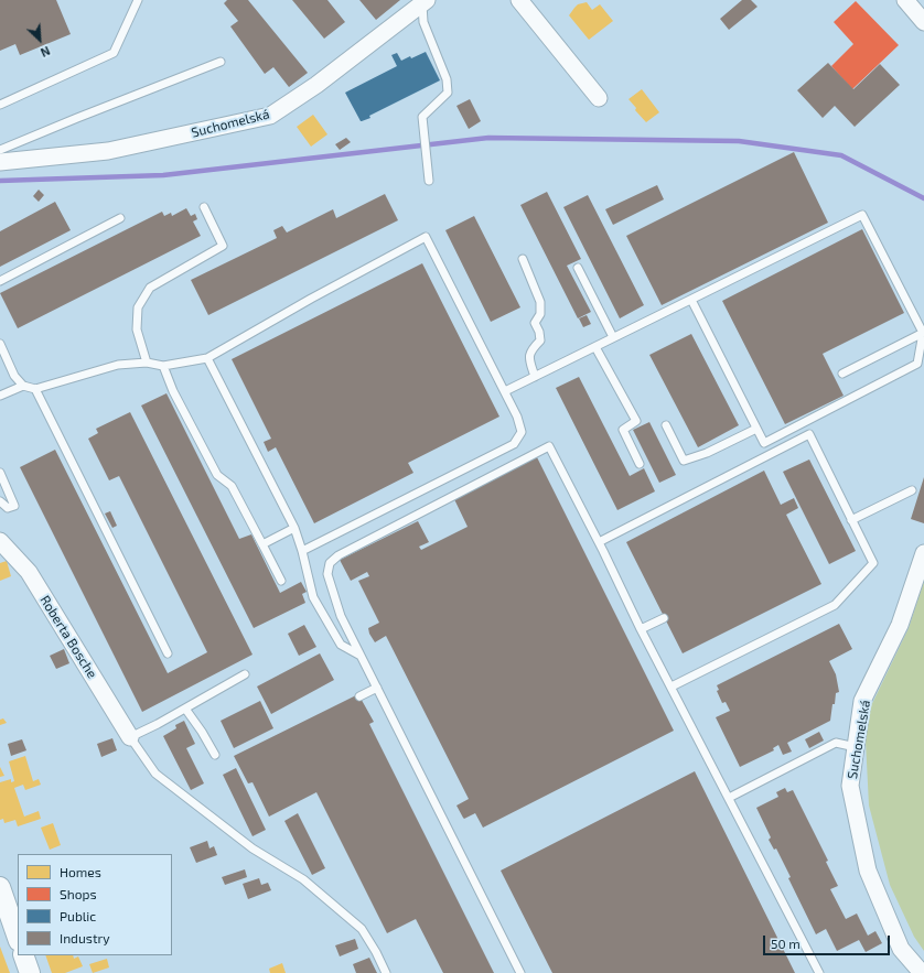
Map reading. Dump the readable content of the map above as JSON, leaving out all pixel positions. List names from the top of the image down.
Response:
{
  "streets": {
    "street": ["Suchomelská", "Roberta Bosche"]
  },
  "legend": [
    "Homes",
    "Shops",
    "Public",
    "Industry"
  ],
  "scale_bar": "50 m",
  "north": "bottom right"
}
